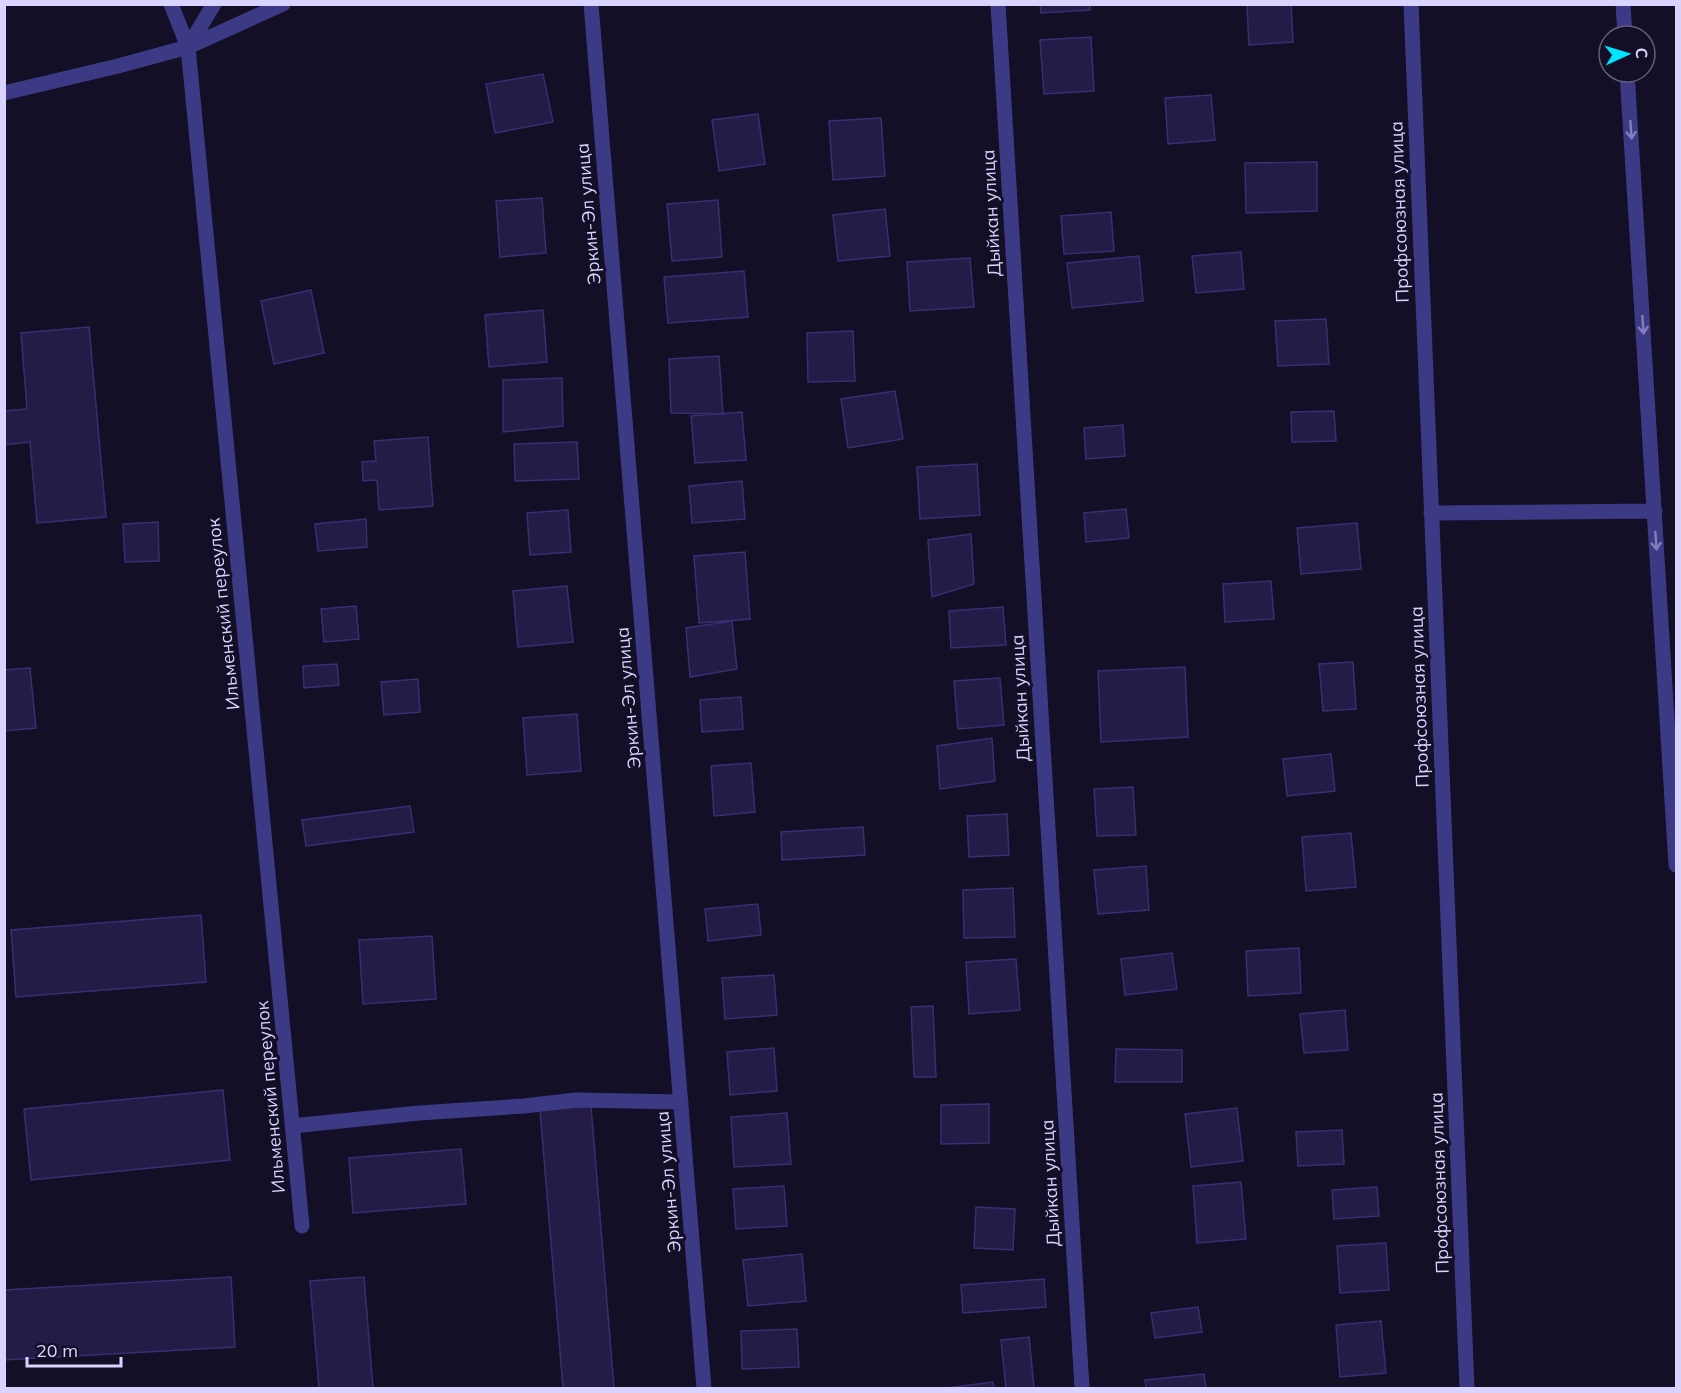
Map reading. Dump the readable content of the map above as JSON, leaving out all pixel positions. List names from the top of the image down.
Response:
{
  "streets": {
    "street": [
      "Профсоюзная улица",
      "Дыйкан улица",
      "Эркин-Эл улица",
      "Ильменский переулок"
    ]
  },
  "scale_bar": "20 m",
  "north": "right"
}
